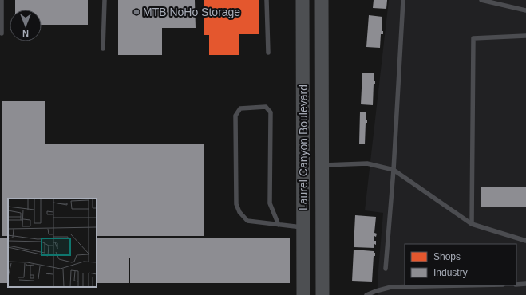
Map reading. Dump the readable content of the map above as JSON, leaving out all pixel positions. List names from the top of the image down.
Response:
{
  "streets": {
    "main road": ["Laurel Canyon Boulevard"]
  },
  "places": ["MTB NoHo Storage"],
  "legend": ["Shops", "Industry"],
  "north": "bottom"
}
